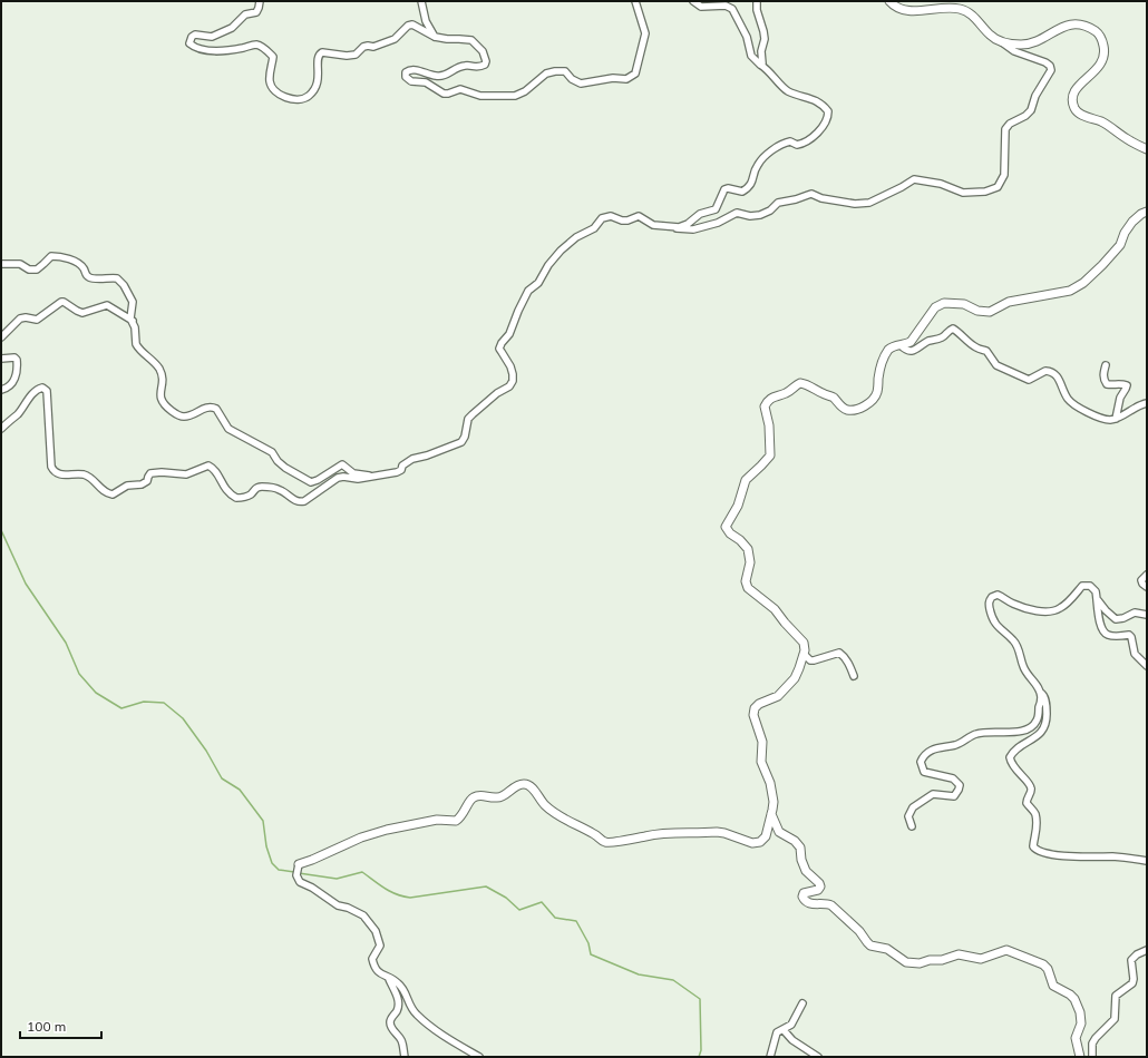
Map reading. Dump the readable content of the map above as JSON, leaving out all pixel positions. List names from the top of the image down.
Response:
{
  "scale_bar": "100 m"
}
